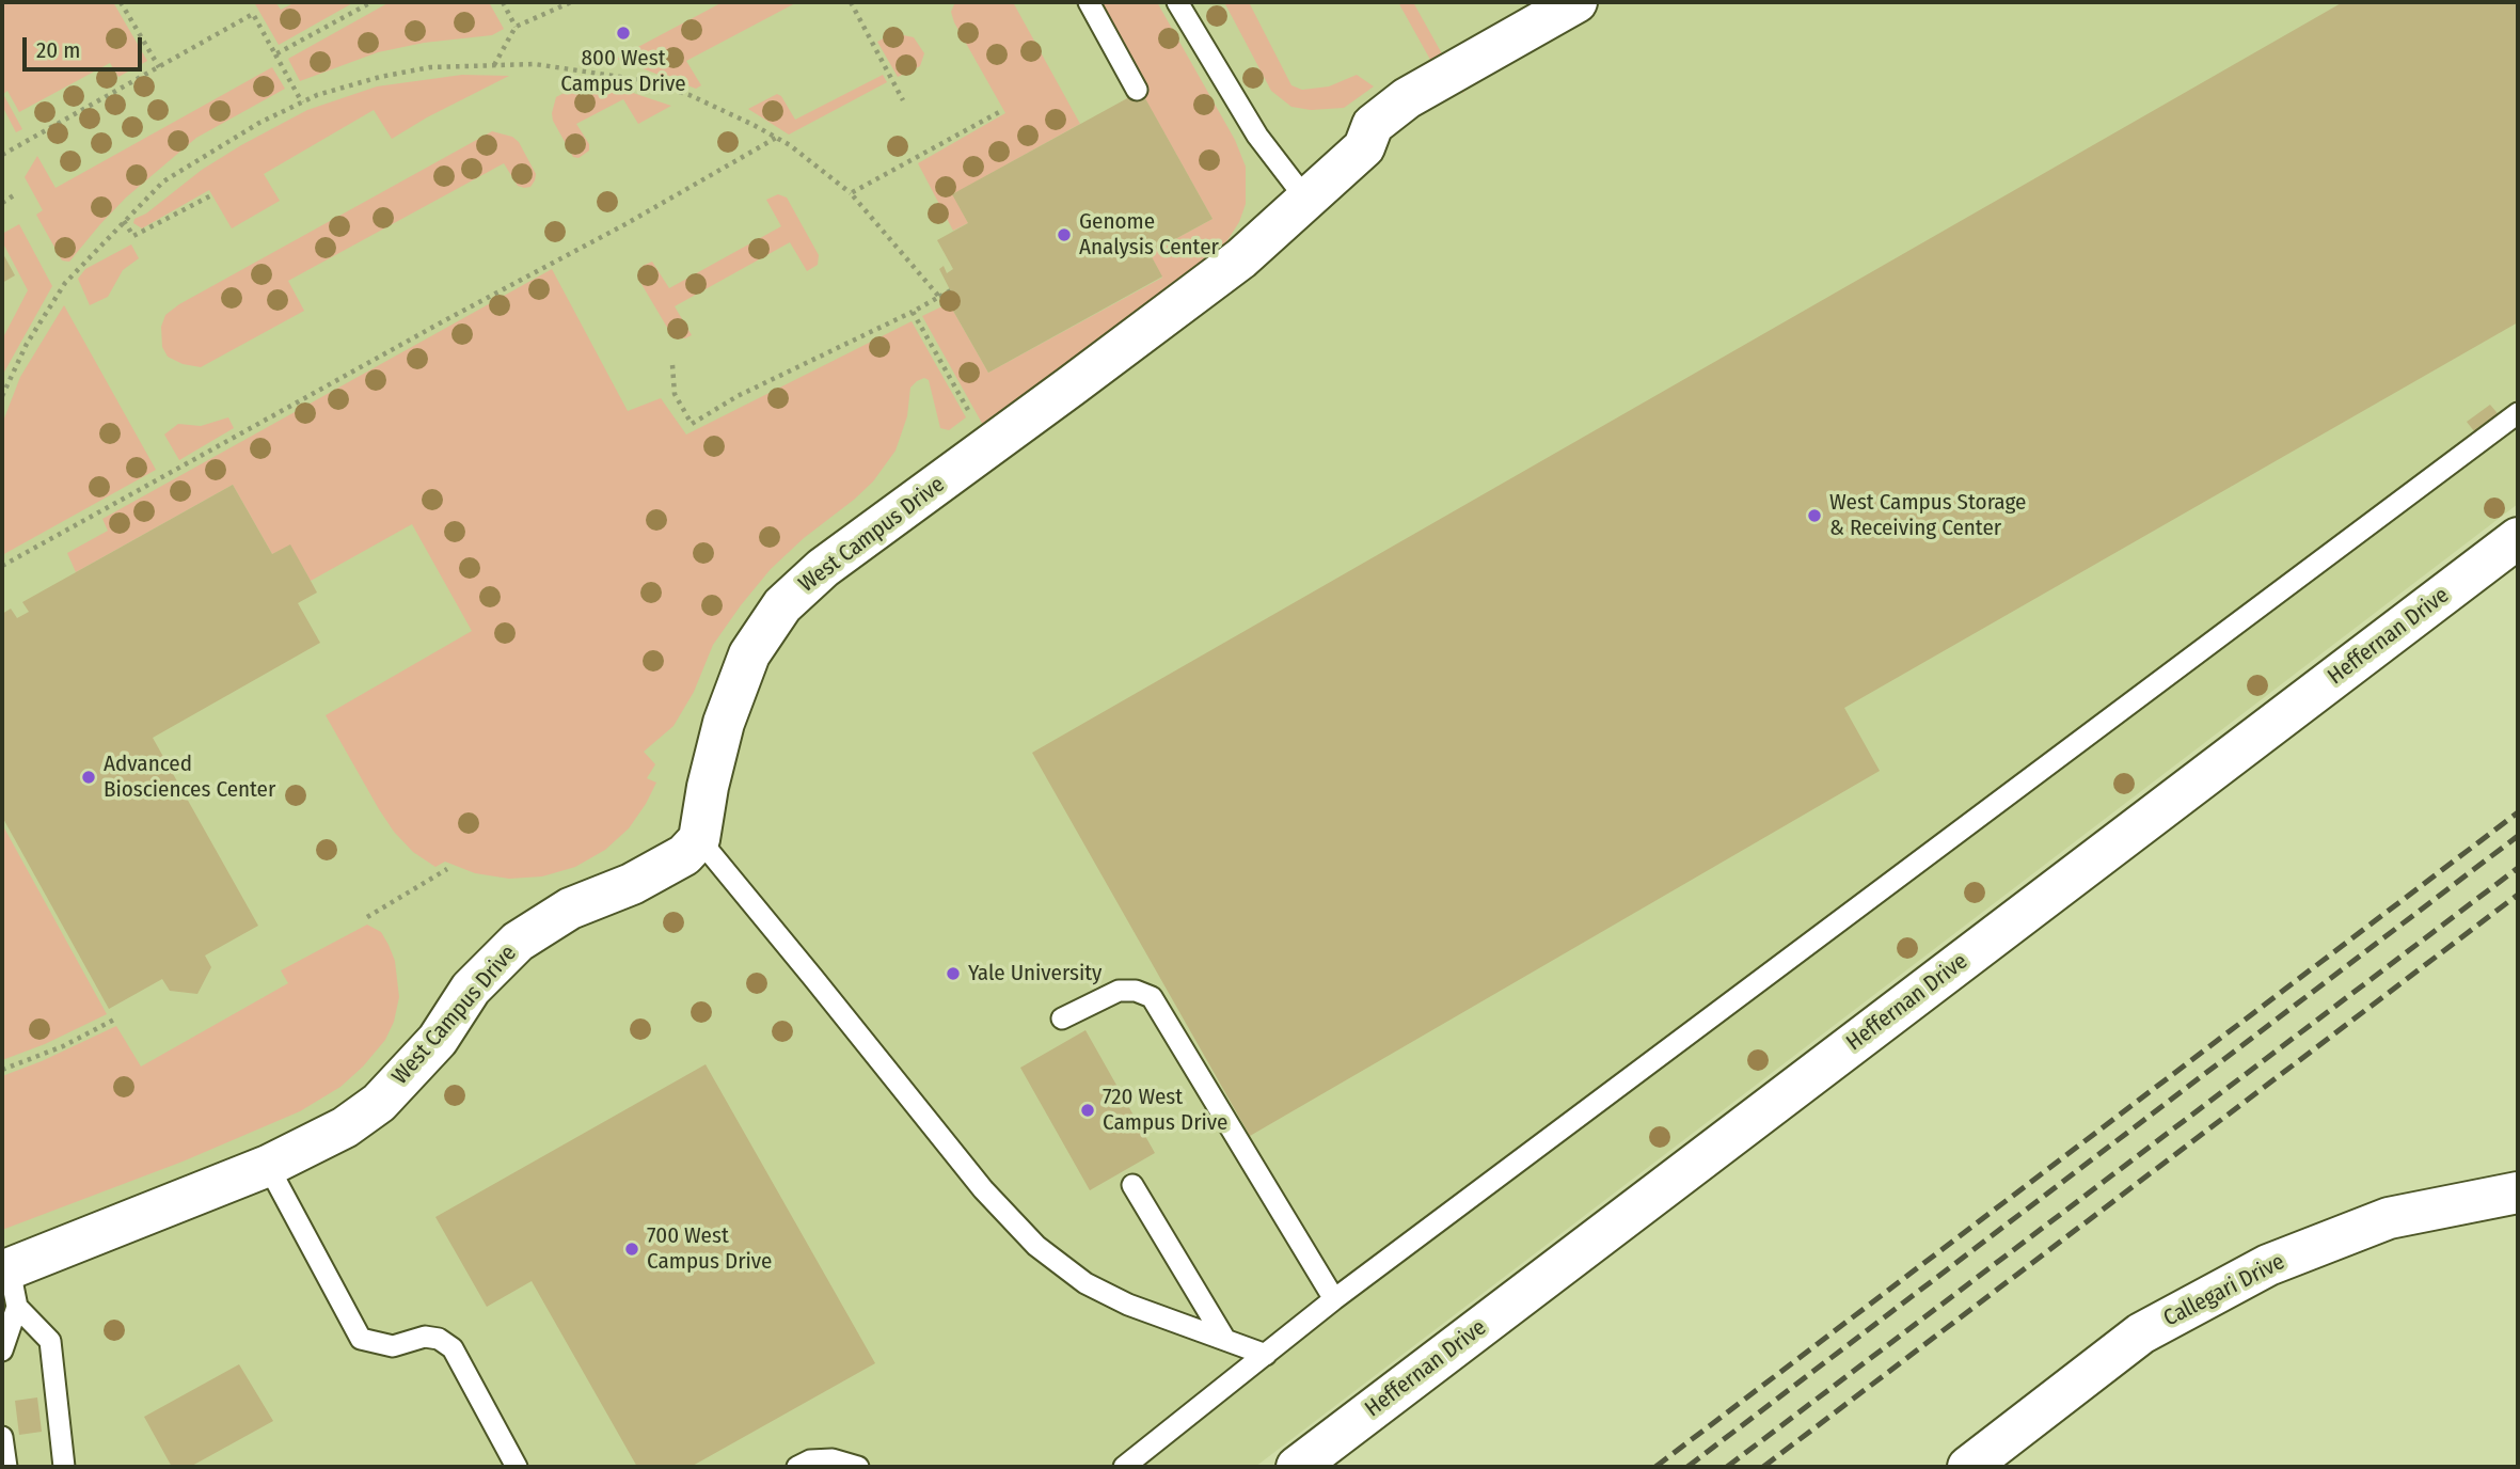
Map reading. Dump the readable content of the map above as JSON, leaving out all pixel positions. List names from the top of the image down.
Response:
{
  "streets": {
    "street": ["West Campus Drive", "Heffernan Drive", "Callegari Drive"]
  },
  "places": [
    "800 West Campus Drive",
    "Genome Analysis Center",
    "West Campus Storage & Receiving Center",
    "Advanced Biosciences Center",
    "Yale University",
    "720 West Campus Drive",
    "700 West Campus Drive"
  ],
  "scale_bar": "20 m"
}
